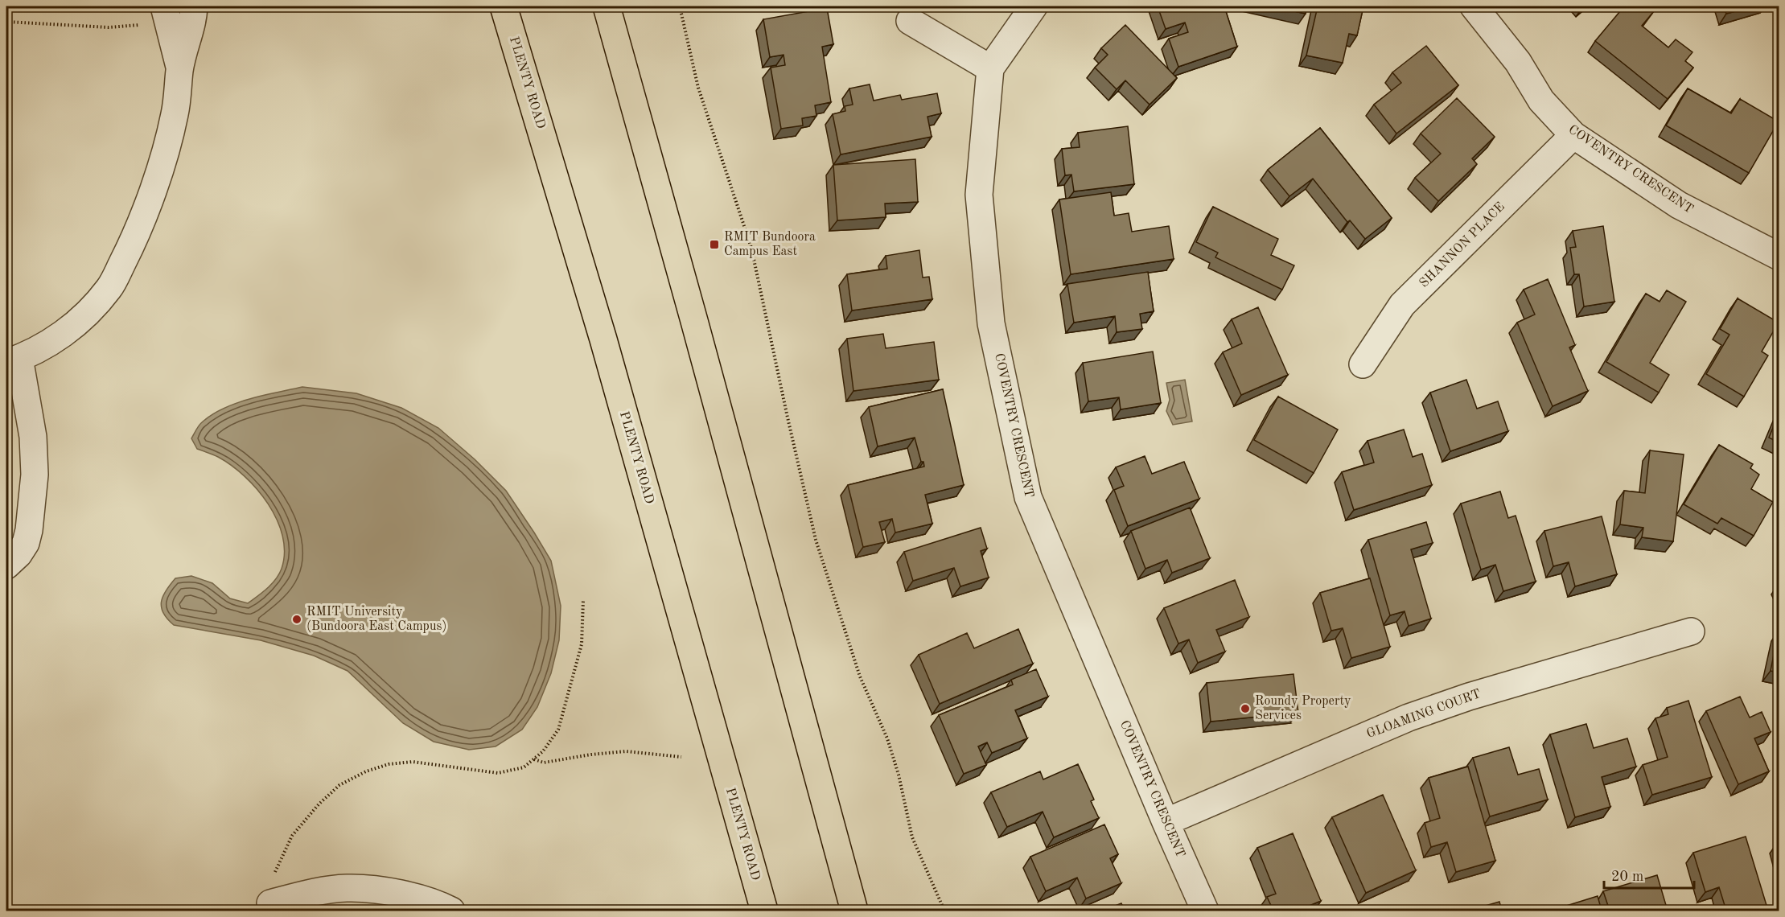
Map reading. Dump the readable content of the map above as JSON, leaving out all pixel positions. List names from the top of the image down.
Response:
{
  "streets": {
    "highway": ["PLENTY ROAD"],
    "street": ["COVENTRY CRESCENT", "SHANNON PLACE", "GLOAMING COURT"]
  },
  "crossings": [
    ["COVENTRY CRESCENT", "SHANNON PLACE"],
    ["COVENTRY CRESCENT", "GLOAMING COURT"]
  ],
  "places": {
    "transit": ["RMIT Bundoora Campus East"],
    "other": ["RMIT University (Bundoora East Campus)", "Roundy Property Services"]
  },
  "scale_bar": "20 m"
}
